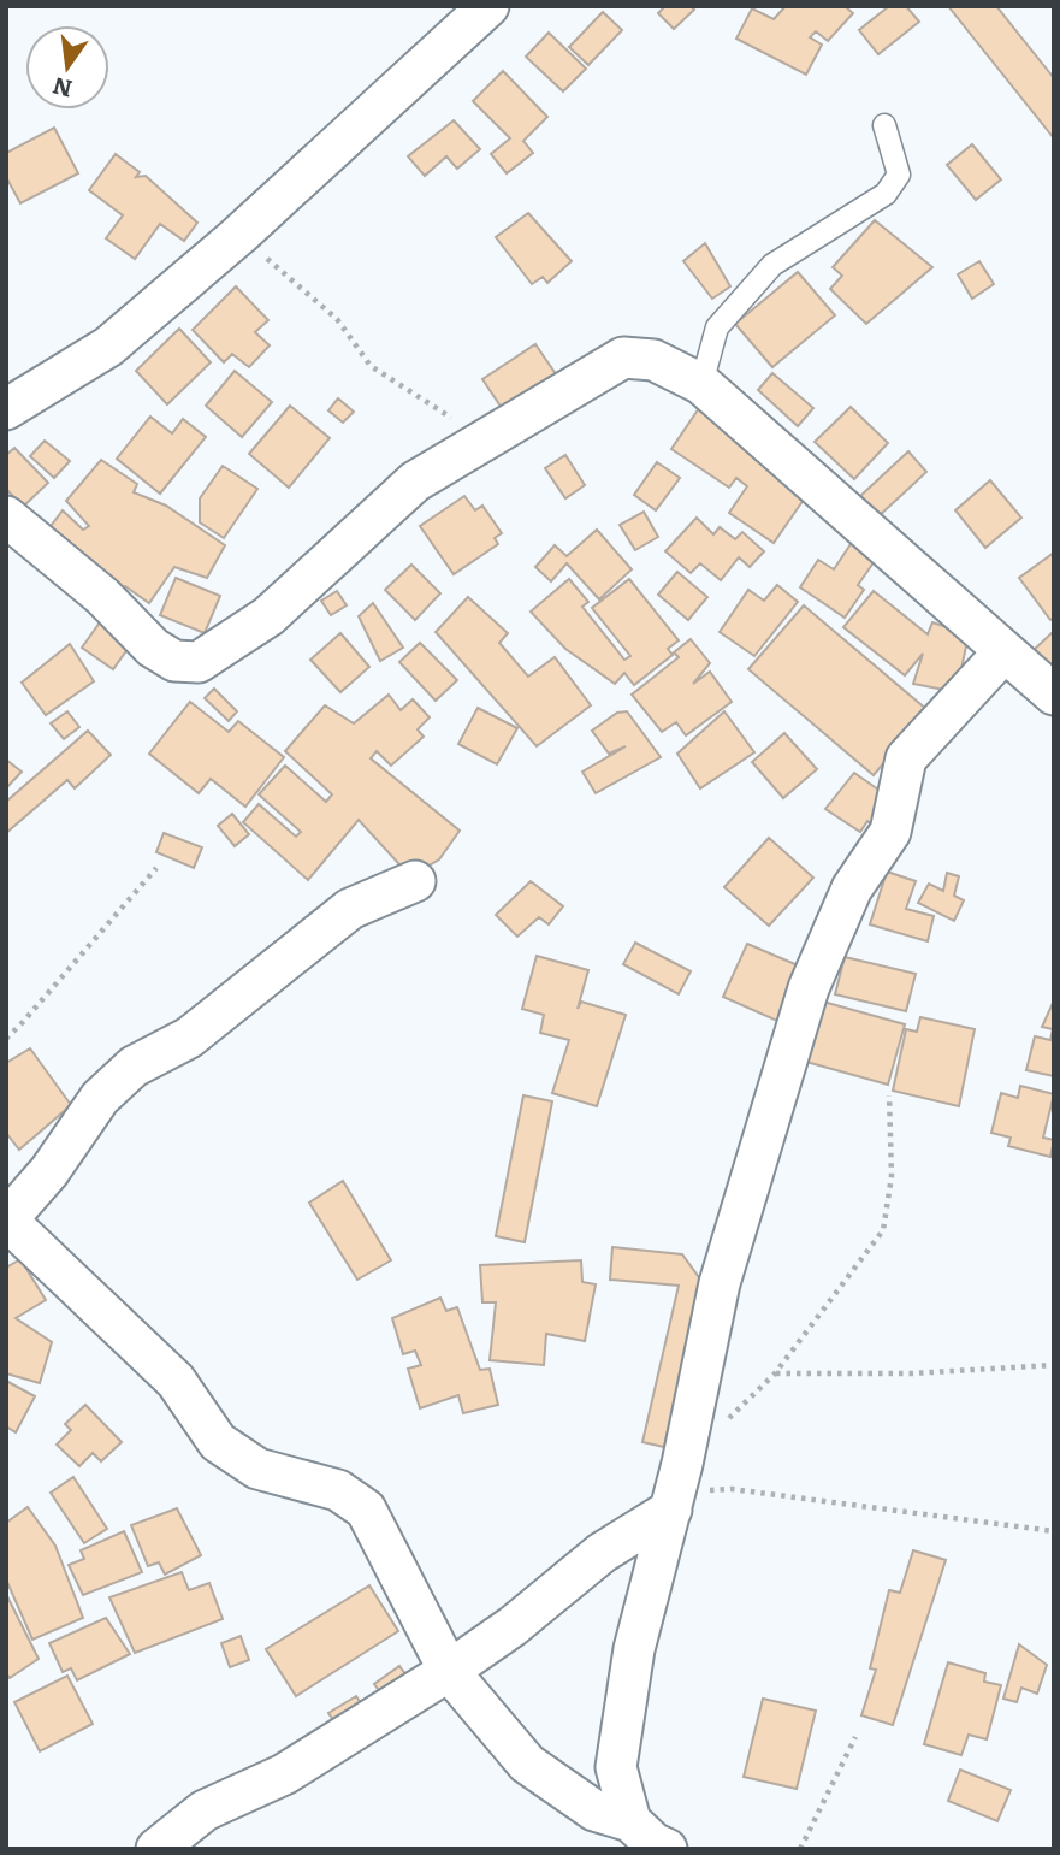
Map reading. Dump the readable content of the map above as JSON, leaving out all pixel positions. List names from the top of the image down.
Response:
{
  "north": "bottom"
}
